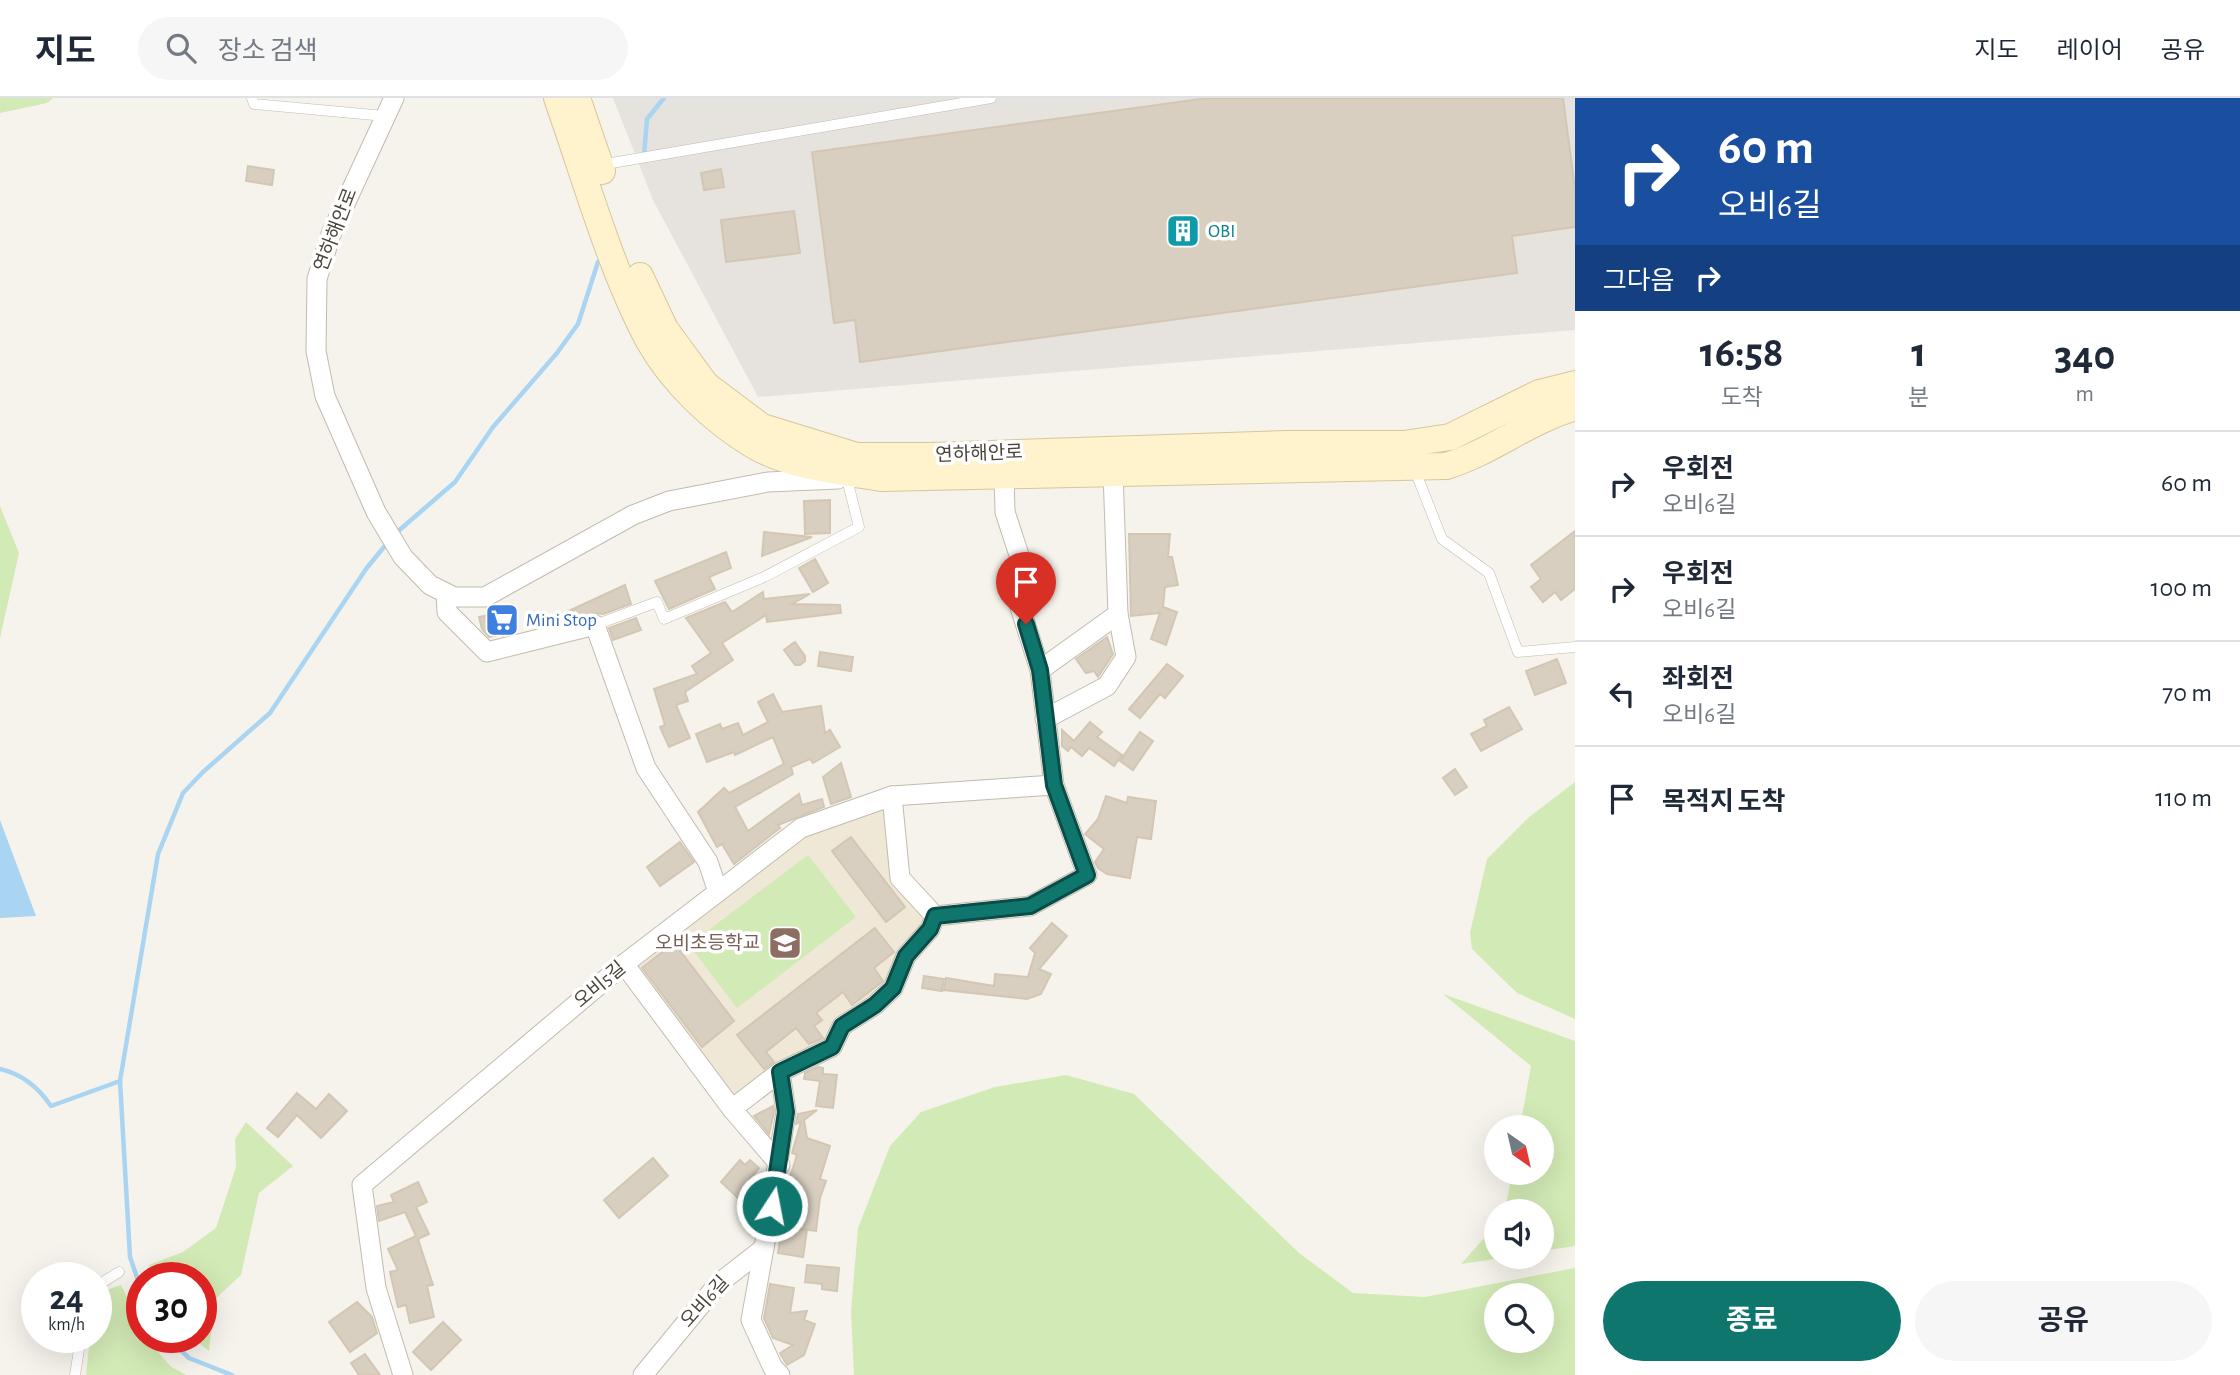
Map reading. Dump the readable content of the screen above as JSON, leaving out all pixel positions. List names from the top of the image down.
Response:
{
  "streets": {
    "street": ["연하해안로", "오비5길", "오비6길"]
  },
  "places": {
    "building": ["OBI"],
    "supermarket": ["Mini Stop"],
    "school or university": ["오비초등학교"]
  },
  "north": "bottom right",
  "page": {
    "header": "지도",
    "search": "장소 검색",
    "nav": ["지도", "레이어", "공유"],
    "turn": ["60 m", "오비6길"],
    "then": "그다음",
    "eta": [
      "16:58",
      "도착",
      "1",
      "분",
      "340",
      "m"
    ],
    "list": [
      {
        "name": "우회전",
        "note": "오비6길",
        "value": "60 m"
      },
      {
        "name": "우회전",
        "note": "오비6길",
        "value": "100 m"
      },
      {
        "name": "좌회전",
        "note": "오비6길",
        "value": "70 m"
      },
      {
        "name": "목적지 도착",
        "value": "110 m"
      }
    ],
    "speed": "24 km/h",
    "limit": "30",
    "buttons": ["종료", "공유"]
  }
}
